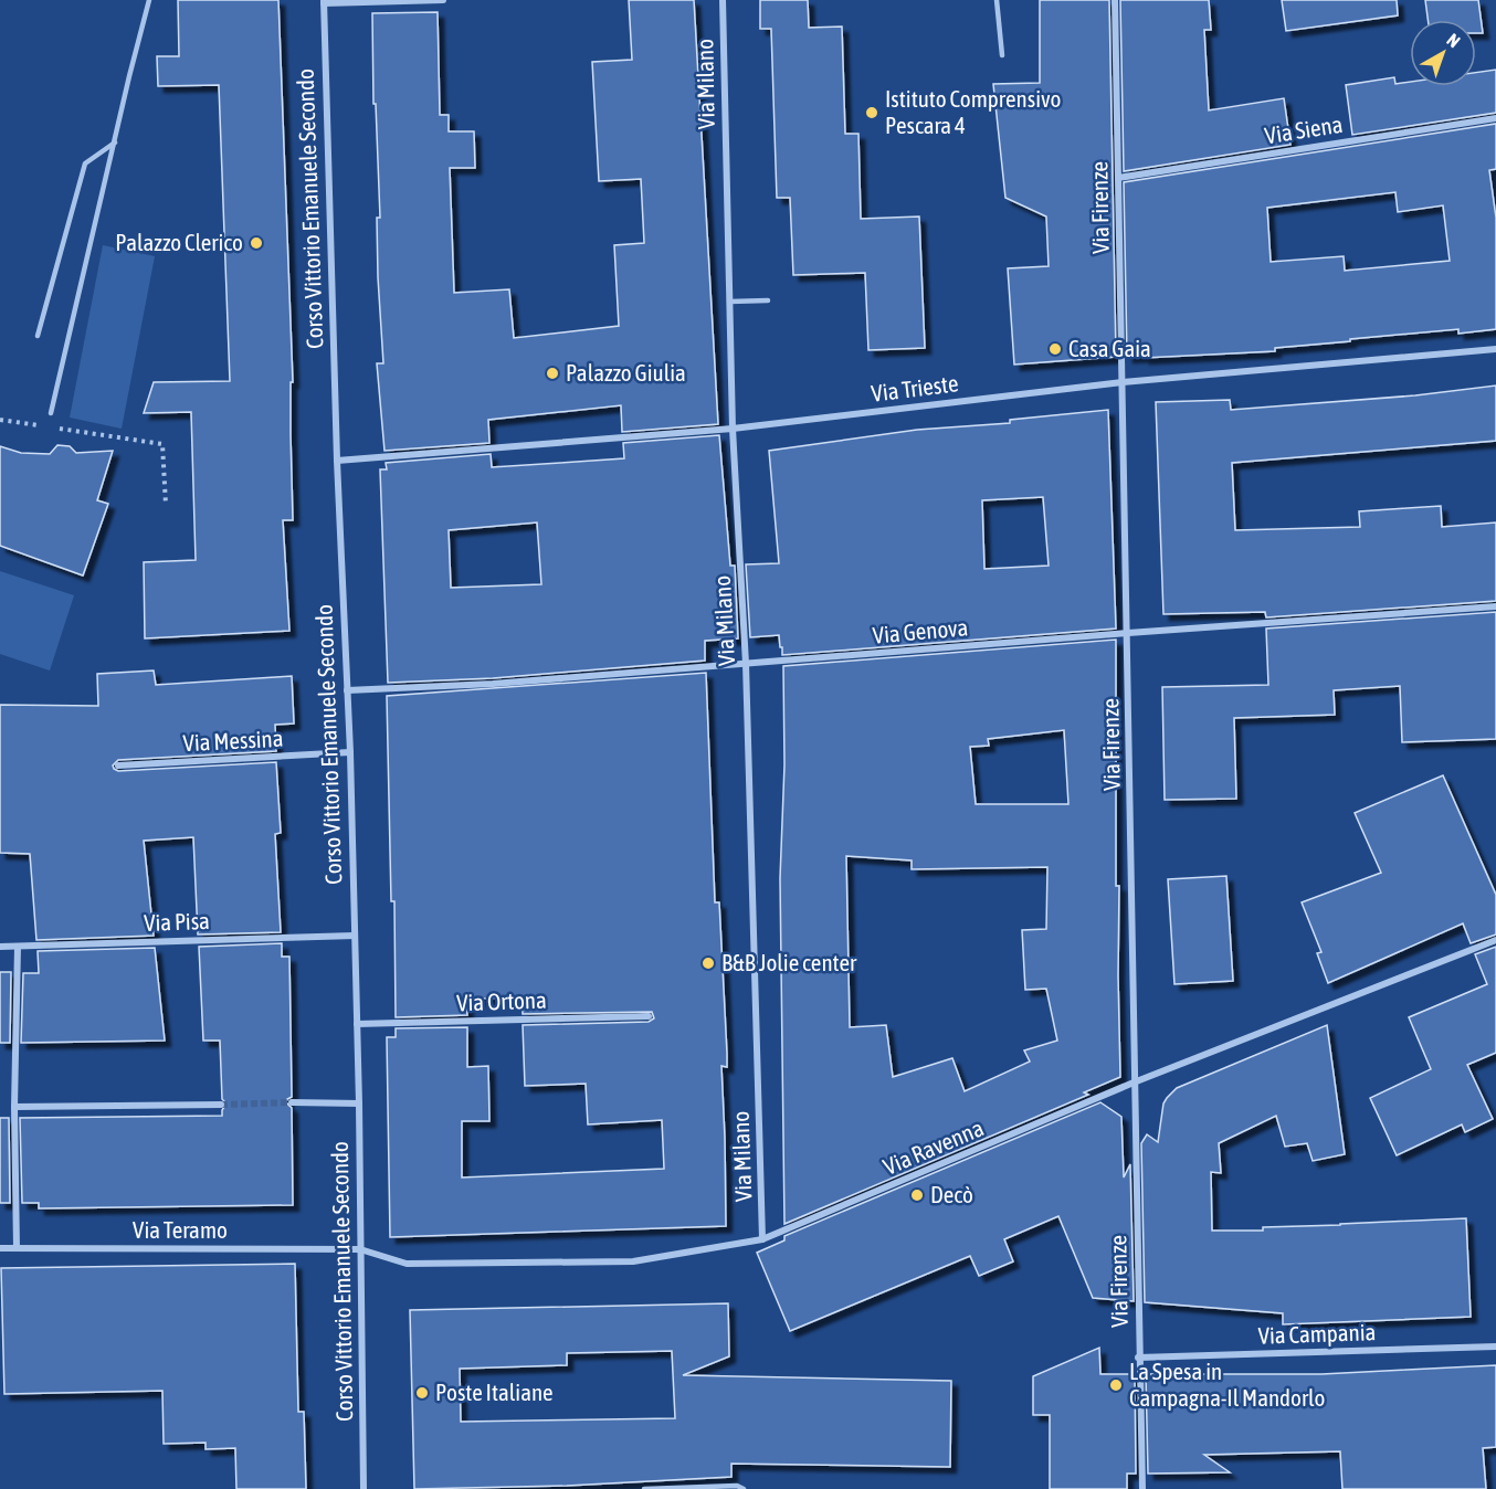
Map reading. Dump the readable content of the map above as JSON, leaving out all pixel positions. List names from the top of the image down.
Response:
{
  "streets": {
    "street": [
      "Via Milano",
      "Via Siena",
      "Via Firenze",
      "Corso Vittorio Emanuele Secondo",
      "Via Trieste",
      "Via Genova",
      "Via Messina",
      "Via Pisa",
      "Via Ortona",
      "Via Ravenna",
      "Via Teramo",
      "Via Campania"
    ]
  },
  "crossings": [
    ["Via Milano", "Via Trieste"],
    ["Via Milano", "Via Genova"],
    ["Via Milano", "Via Ravenna"],
    ["Via Siena", "Via Firenze"],
    ["Via Firenze", "Via Trieste"],
    ["Via Firenze", "Via Genova"],
    ["Via Firenze", "Via Ravenna"],
    ["Via Firenze", "Via Campania"],
    ["Corso Vittorio Emanuele Secondo", "Via Trieste"],
    ["Corso Vittorio Emanuele Secondo", "Via Genova"],
    ["Corso Vittorio Emanuele Secondo", "Via Messina"],
    ["Corso Vittorio Emanuele Secondo", "Via Pisa"],
    ["Corso Vittorio Emanuele Secondo", "Via Ortona"],
    ["Corso Vittorio Emanuele Secondo", "Via Ravenna"],
    ["Corso Vittorio Emanuele Secondo", "Via Teramo"],
    ["Via Ravenna", "Via Teramo"]
  ],
  "places": [
    "Istituto Comprensivo Pescara 4",
    "Palazzo Clerico",
    "Casa Gaia",
    "Palazzo Giulia",
    "B&B Jolie center",
    "Decò",
    "La Spesa in Campagna-Il Mandorlo",
    "Poste Italiane"
  ],
  "north": "top right"
}
